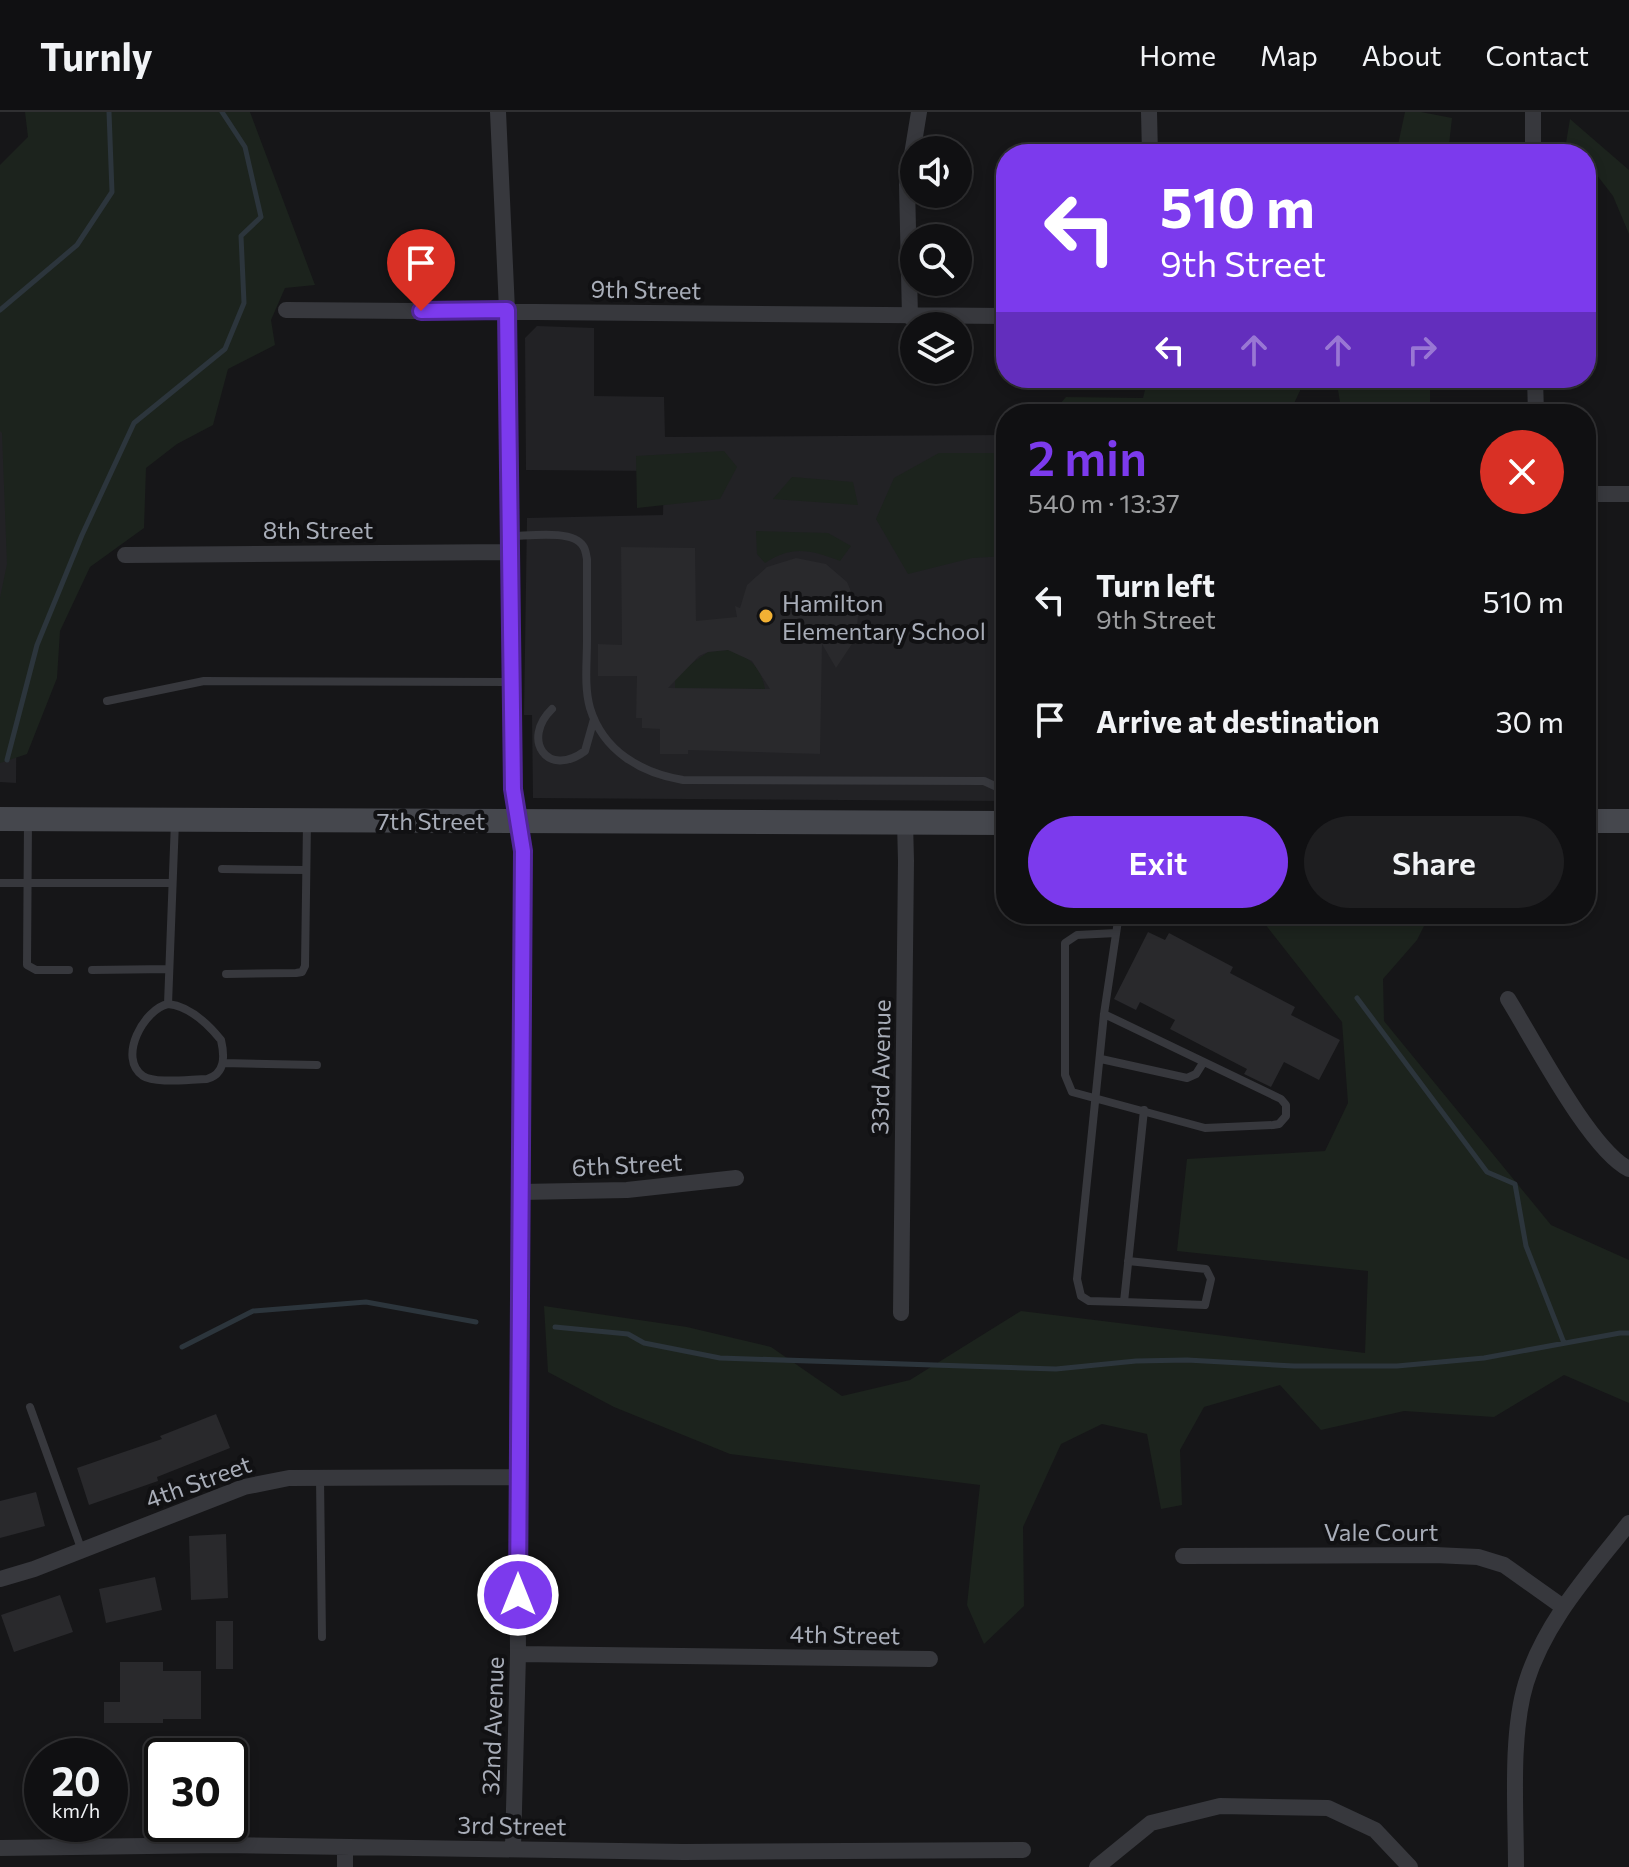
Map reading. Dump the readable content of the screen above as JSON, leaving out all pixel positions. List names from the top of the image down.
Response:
{
  "streets": {
    "street": [
      "9th Street",
      "8th Street",
      "7th Street",
      "33rd Avenue",
      "6th Street",
      "4th Street",
      "Vale Court",
      "32nd Avenue",
      "3rd Street"
    ]
  },
  "crossings": [
    ["9th Street", "32nd Avenue"],
    ["8th Street", "32nd Avenue"],
    ["7th Street", "33rd Avenue"],
    ["7th Street", "32nd Avenue"],
    ["6th Street", "32nd Avenue"],
    ["4th Street", "32nd Avenue"],
    ["32nd Avenue", "3rd Street"]
  ],
  "places": ["Hamilton Elementary School"],
  "page": {
    "header": "Turnly",
    "nav": [
      "Home",
      "Map",
      "About",
      "Contact"
    ],
    "turn": ["510 m", "9th Street"],
    "heading": ["2 min", "540 m · 13:37"],
    "list": [
      {
        "name": "Turn left",
        "note": "9th Street",
        "value": "510 m"
      },
      {
        "name": "Arrive at destination",
        "value": "30 m"
      }
    ],
    "buttons": ["Exit", "Share"],
    "speed": "20 km/h",
    "limit": "30"
  }
}
